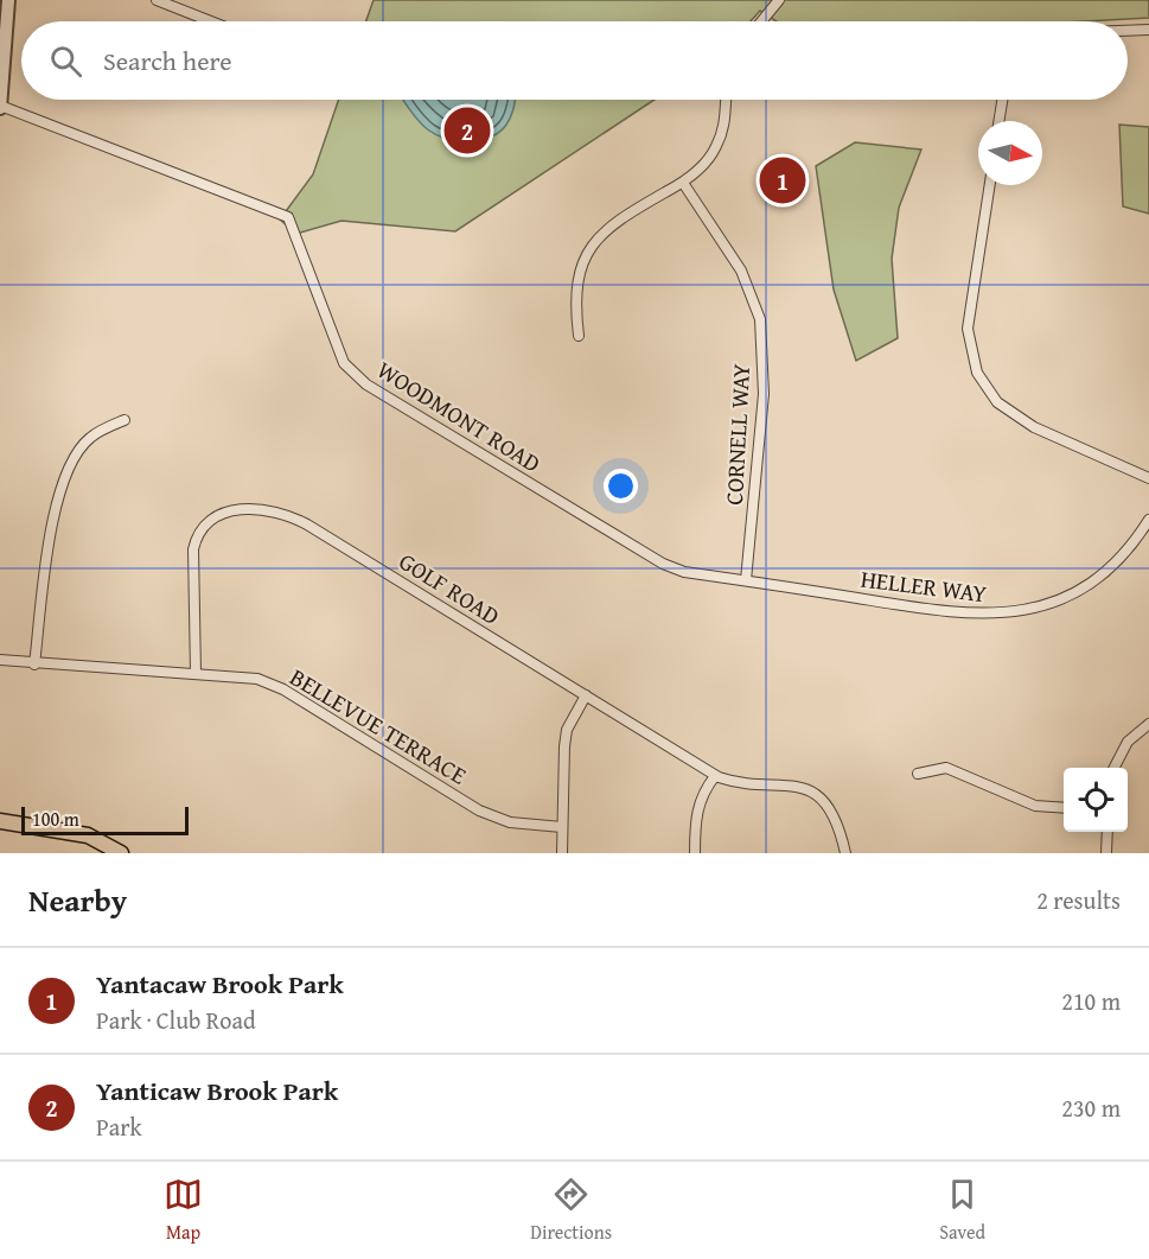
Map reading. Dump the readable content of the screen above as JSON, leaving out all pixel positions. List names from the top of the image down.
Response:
{
  "streets": {
    "street": [
      "WOODMONT ROAD",
      "CORNELL WAY",
      "HELLER WAY",
      "GOLF ROAD",
      "BELLEVUE TERRACE"
    ]
  },
  "crossings": [
    ["WOODMONT ROAD", "CORNELL WAY"],
    ["WOODMONT ROAD", "HELLER WAY"],
    ["CORNELL WAY", "HELLER WAY"],
    ["GOLF ROAD", "BELLEVUE TERRACE"]
  ],
  "scale_bar": "100 m",
  "north": "right",
  "page": {
    "search": "Search here",
    "pins": ["2", "1"],
    "scale": "100 m",
    "heading": ["Nearby", "2 results"],
    "list": [
      {
        "mark": "1",
        "name": "Yantacaw Brook Park",
        "note": "Park · Club Road",
        "value": "210 m"
      },
      {
        "mark": "2",
        "name": "Yanticaw Brook Park",
        "note": "Park",
        "value": "230 m"
      }
    ],
    "nav": ["Map", "Directions", "Saved"]
  }
}
